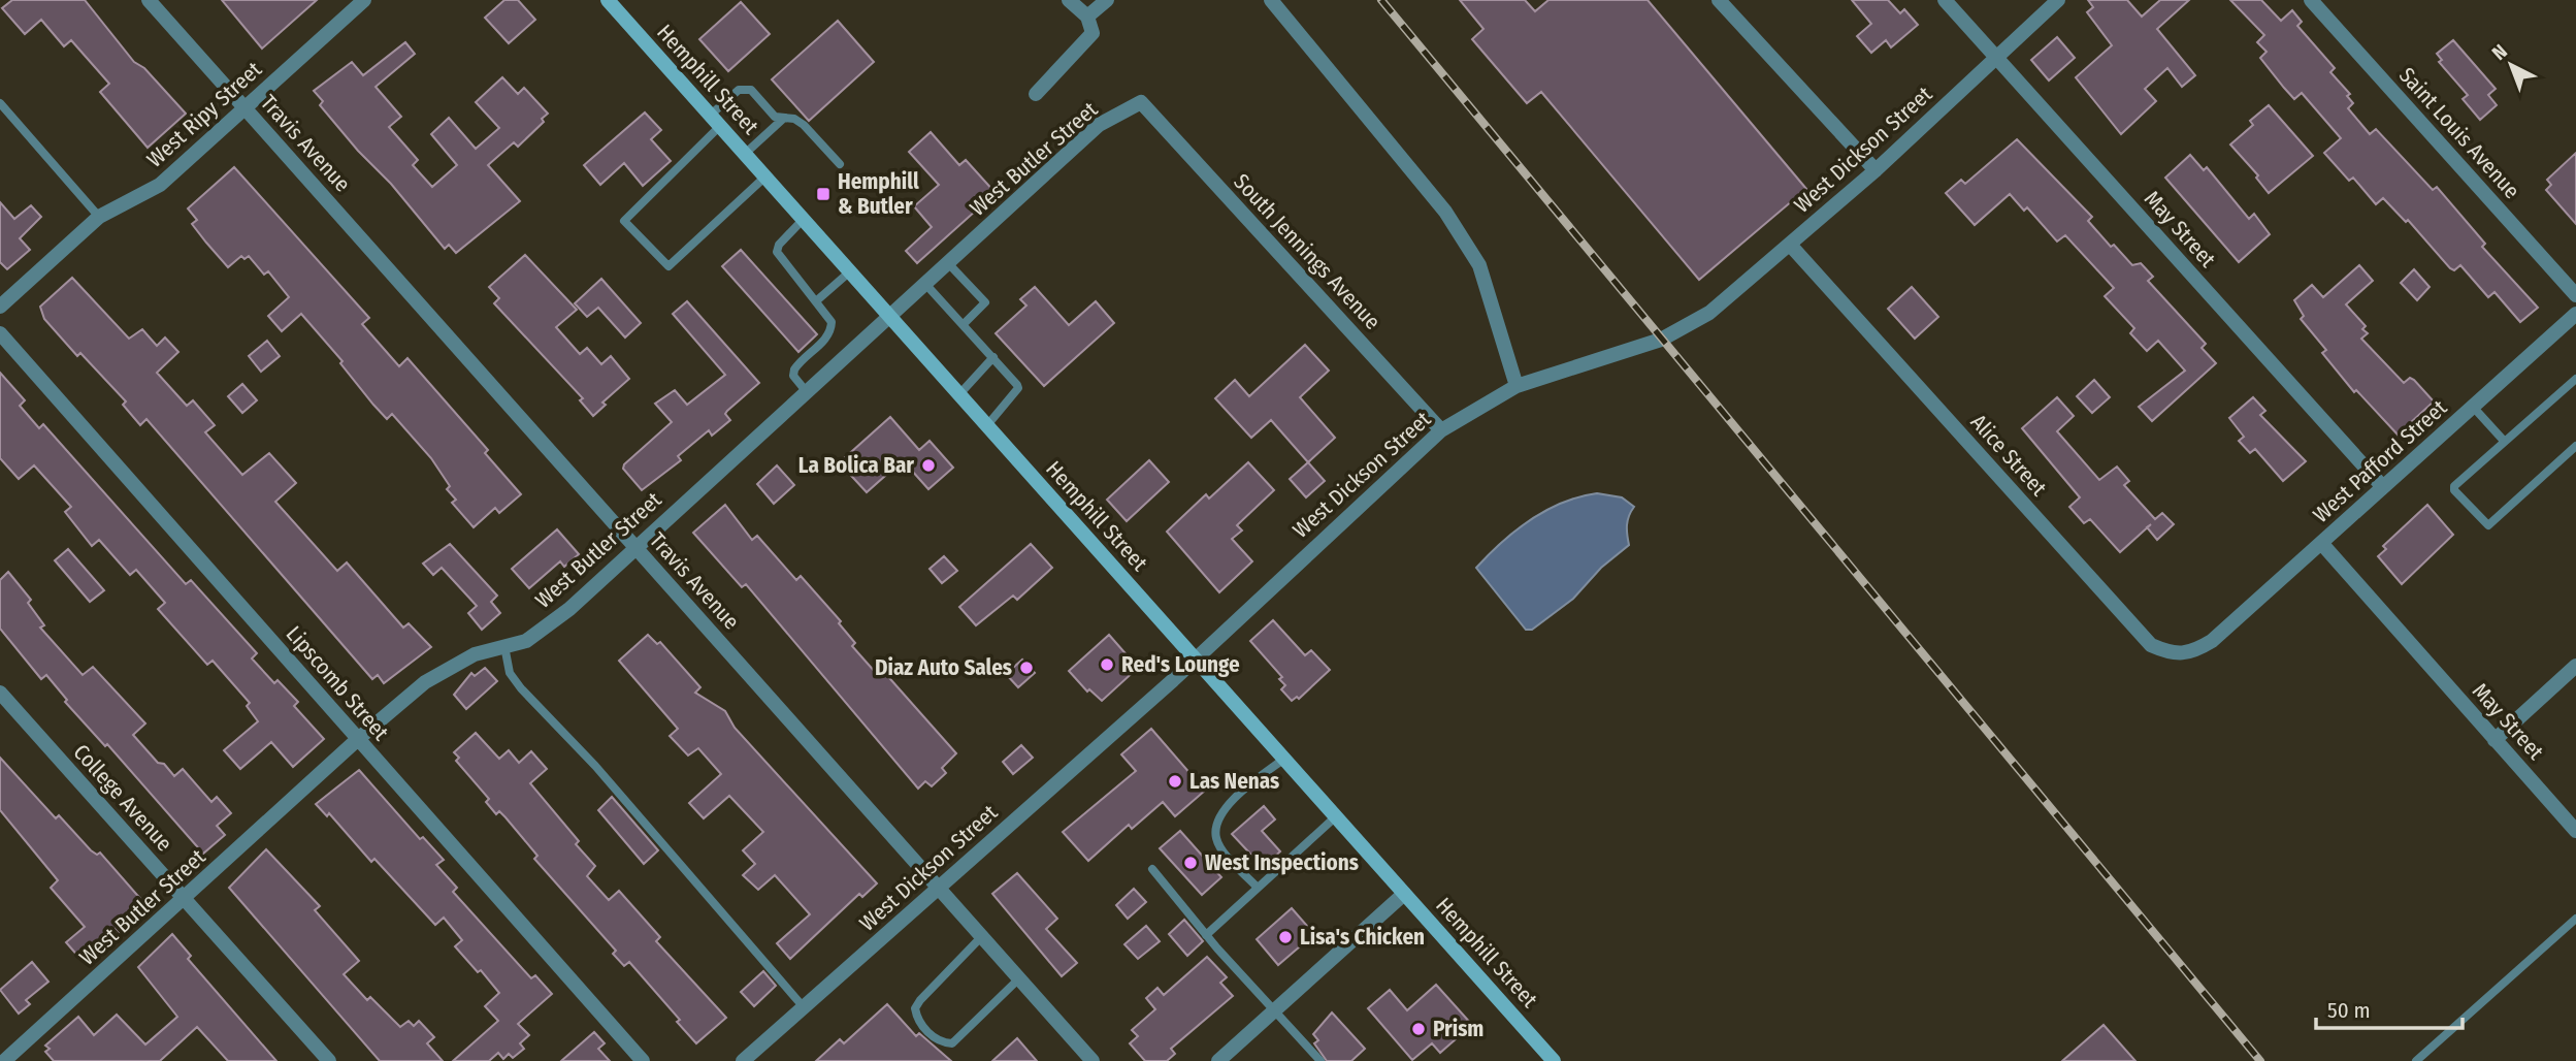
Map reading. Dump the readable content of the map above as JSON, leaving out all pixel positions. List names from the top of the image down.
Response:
{
  "streets": {
    "main road": ["Hemphill Street"],
    "street": [
      "West Ripy Street",
      "Saint Louis Avenue",
      "Travis Avenue",
      "West Dickson Street",
      "West Butler Street",
      "May Street",
      "South Jennings Avenue",
      "Alice Street",
      "West Pafford Street",
      "Lipscomb Street",
      "College Avenue"
    ]
  },
  "crossings": [
    ["Hemphill Street", "West Dickson Street"],
    ["Hemphill Street", "West Butler Street"],
    ["West Ripy Street", "Travis Avenue"],
    ["Travis Avenue", "West Dickson Street"],
    ["Travis Avenue", "West Butler Street"],
    ["West Dickson Street", "May Street"],
    ["West Dickson Street", "South Jennings Avenue"],
    ["West Dickson Street", "Alice Street"],
    ["West Butler Street", "South Jennings Avenue"],
    ["West Butler Street", "Lipscomb Street"],
    ["West Butler Street", "College Avenue"],
    ["May Street", "West Pafford Street"],
    ["Alice Street", "West Pafford Street"]
  ],
  "places": {
    "transit": ["Hemphill & Butler"],
    "other": [
      "La Bolica Bar",
      "Red's Lounge",
      "Diaz Auto Sales",
      "Las Nenas",
      "West Inspections",
      "Lisa's Chicken",
      "Prism"
    ]
  },
  "scale_bar": "50 m",
  "north": "top left"
}
